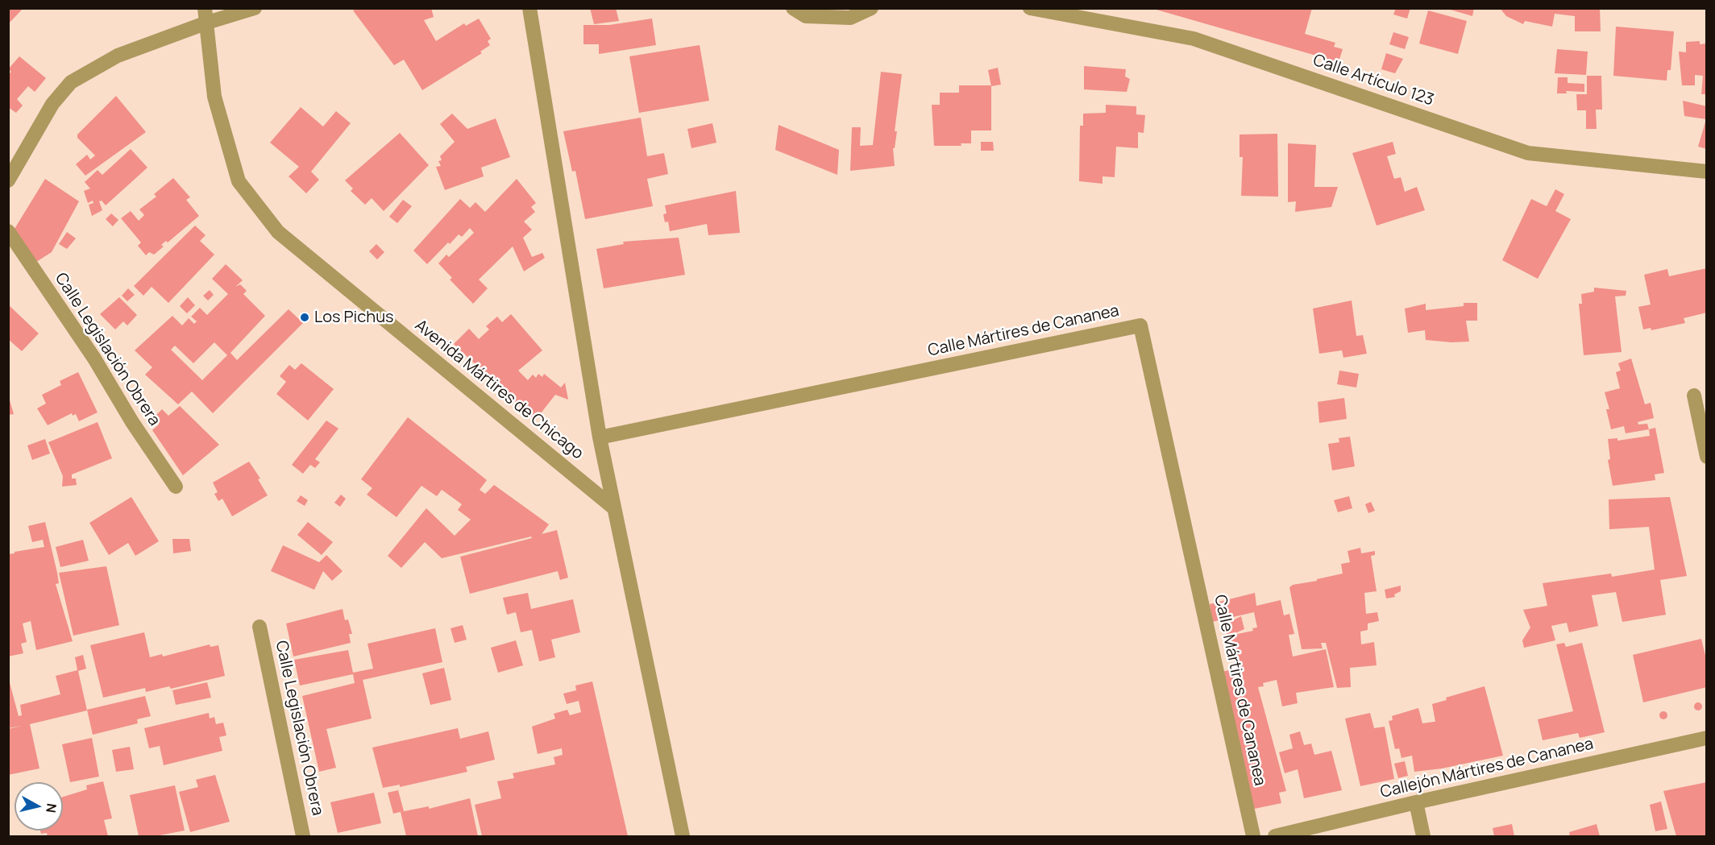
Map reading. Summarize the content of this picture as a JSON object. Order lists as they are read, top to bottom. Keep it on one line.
{"streets":{"street":["Calle Artículo 123","Calle Mártires de Cananea","Calle Legislación Obrera","Avenida Mártires de Chicago","Callejón Mártires de Cananea"]},"crossings":[["Calle Mártires de Cananea","Avenida Mártires de Chicago"]],"places":["Los Pichus"],"north":"right"}
